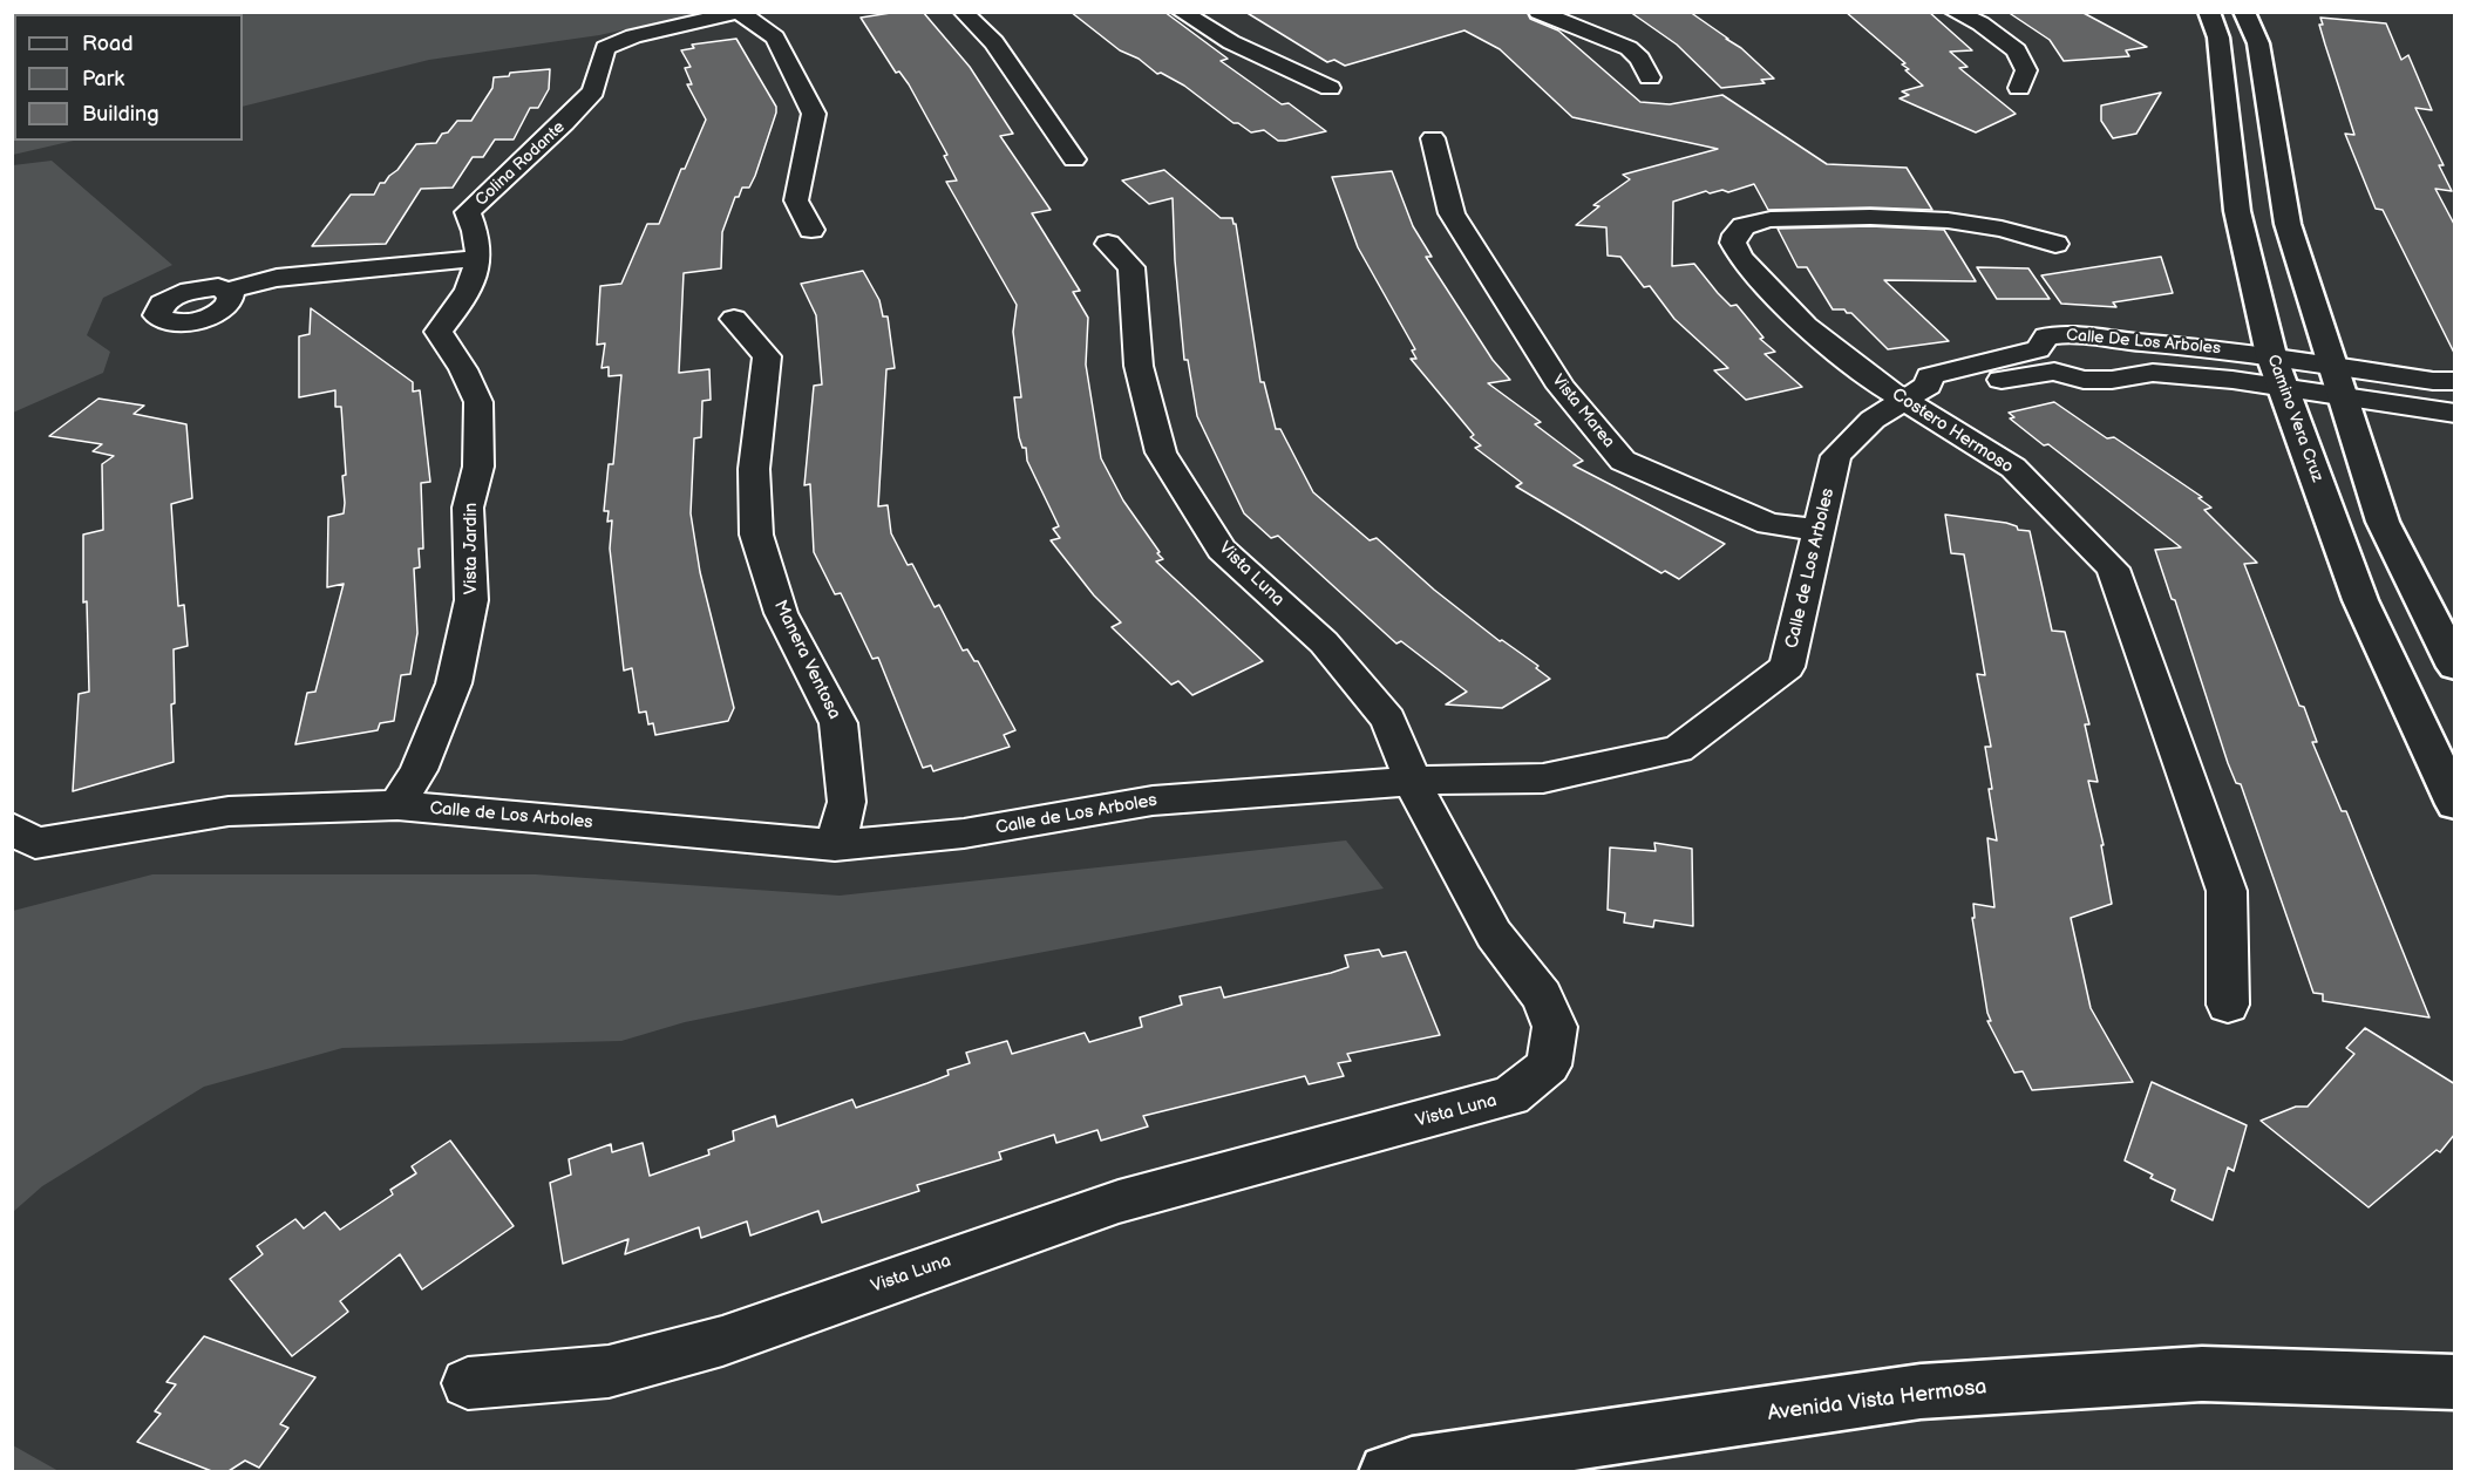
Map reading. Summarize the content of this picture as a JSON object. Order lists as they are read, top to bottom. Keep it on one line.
{"streets":{"main road":["Camino Vera Cruz","Avenida Vista Hermosa"],"street":["Colina Rodante","Calle De Los Arboles","Vista Marea","Costero Hermoso","Vista Jardin","Calle de Los Arboles","Vista Luna","Manera Ventosa"]},"crossings":[["Colina Rodante","Vista Jardin"],["Calle De Los Arboles","Camino Vera Cruz"],["Vista Marea","Calle de Los Arboles"],["Costero Hermoso","Calle de Los Arboles"],["Vista Jardin","Calle de Los Arboles"],["Calle de Los Arboles","Vista Luna"],["Calle de Los Arboles","Manera Ventosa"]],"legend":["Road","Park","Building"]}
